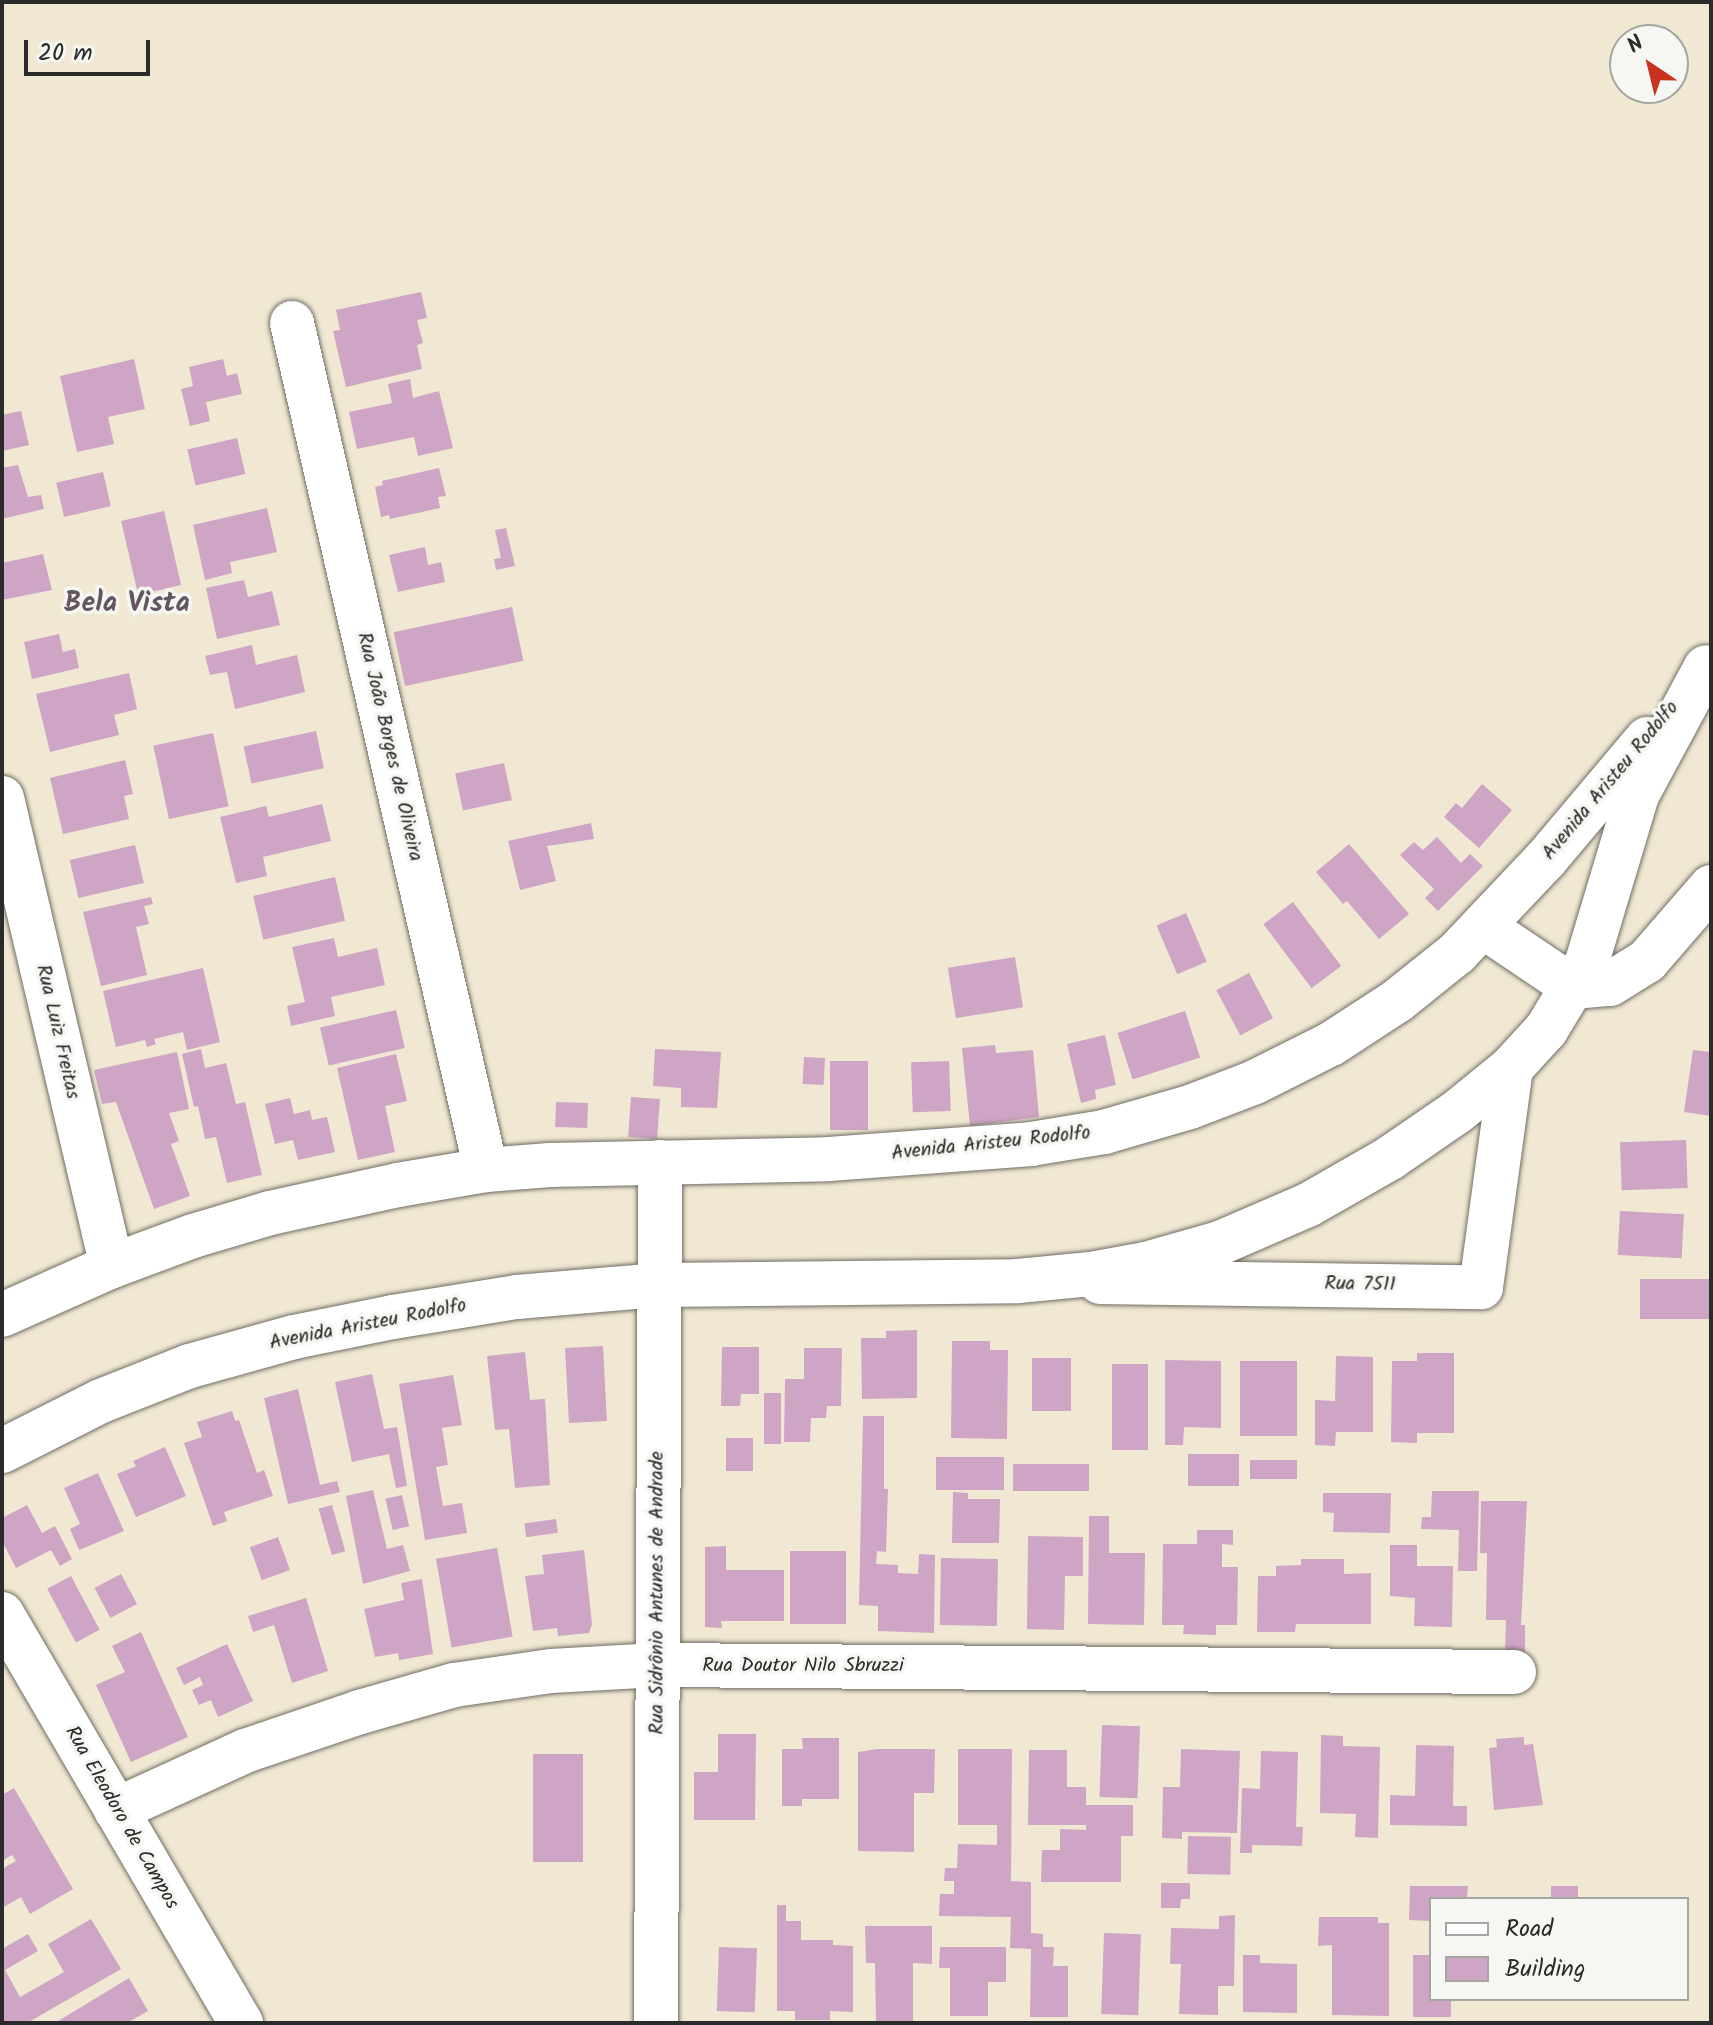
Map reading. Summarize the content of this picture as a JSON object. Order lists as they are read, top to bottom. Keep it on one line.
{"streets":{"street":["Rua João Borges de Oliveira","Avenida Aristeu Rodolfo","Rua Luiz Freitas","Rua 7511","Rua Sidrônio Antunes de Andrade","Rua Doutor Nilo Sbruzzi","Rua Eleodoro de Campos"]},"crossings":[["Rua João Borges de Oliveira","Avenida Aristeu Rodolfo"],["Avenida Aristeu Rodolfo","Rua Luiz Freitas"],["Avenida Aristeu Rodolfo","Rua 7511"],["Avenida Aristeu Rodolfo","Rua Sidrônio Antunes de Andrade"],["Rua Sidrônio Antunes de Andrade","Rua Doutor Nilo Sbruzzi"],["Rua Doutor Nilo Sbruzzi","Rua Eleodoro de Campos"]],"districts":["Bela Vista"],"legend":["Road","Building"],"scale_bar":"20 m","north":"top left"}
